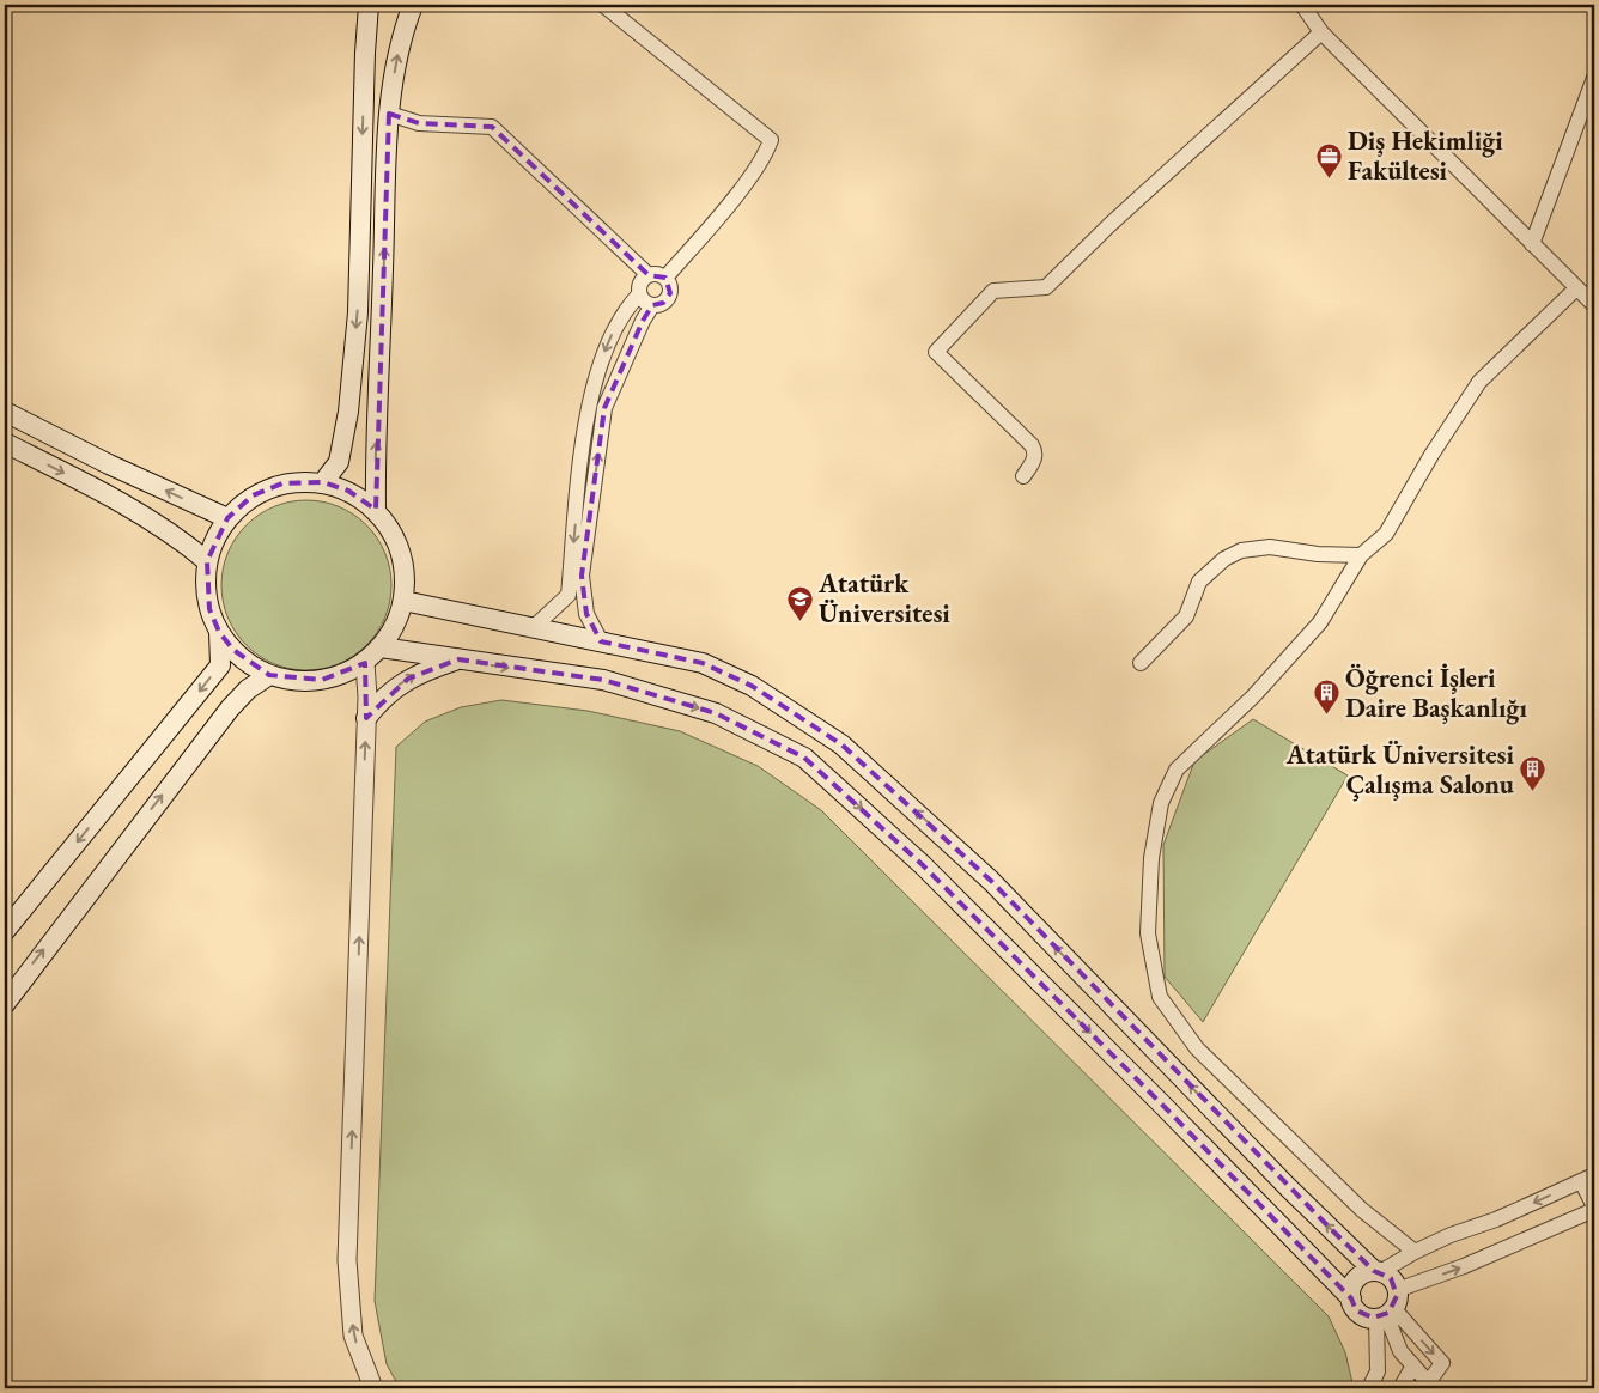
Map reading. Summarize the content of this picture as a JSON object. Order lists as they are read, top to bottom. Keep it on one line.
{"places":{"office":["Diş Hekimliği Fakültesi"],"school or university":["Atatürk Üniversitesi"],"building":["Öğrenci İşleri Daire Başkanlığı","Atatürk Üniversitesi Çalışma Salonu"]}}
